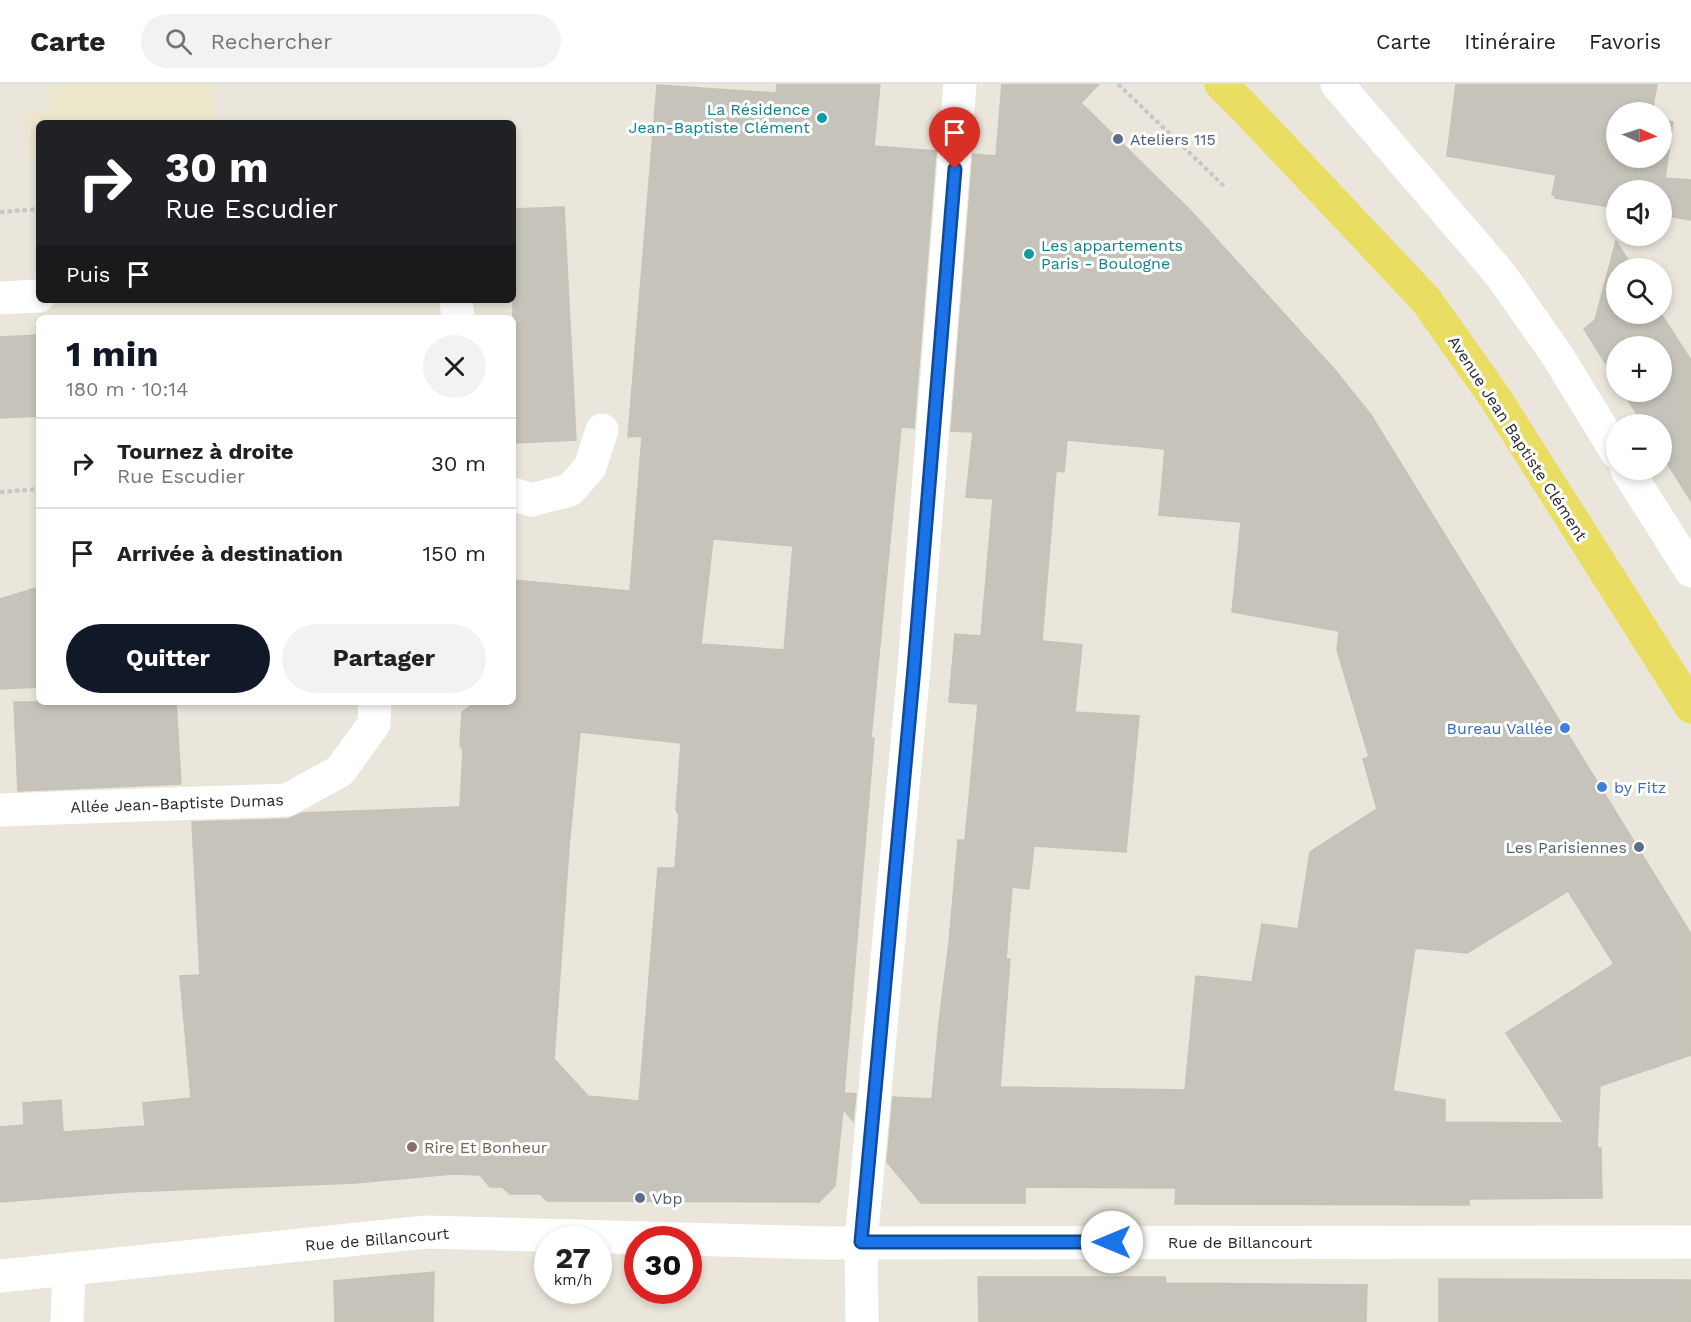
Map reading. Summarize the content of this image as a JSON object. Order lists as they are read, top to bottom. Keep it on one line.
{"streets":{"main road":["Avenue Jean Baptiste Clément"],"street":["Allée Jean-Baptiste Dumas","Rue de Billancourt"]},"places":["La Résidence Jean-Baptiste Clément","Ateliers 115","Les appartements Paris - Boulogne","Bureau Vallée","by Fitz","Les Parisiennes","Rire Et Bonheur","Vbp"],"north":"right","page":{"header":"Carte","search":"Rechercher","nav":["Carte","Itinéraire","Favoris"],"map_buttons":["+","−"],"turn":["30 m","Rue Escudier"],"then":"Puis","heading":["1 min","180 m · 10:14"],"list":[{"name":"Tournez à droite","note":"Rue Escudier","value":"30 m"},{"name":"Arrivée à destination","value":"150 m"}],"buttons":["Quitter","Partager"],"speed":"27 km/h","limit":"30"}}
